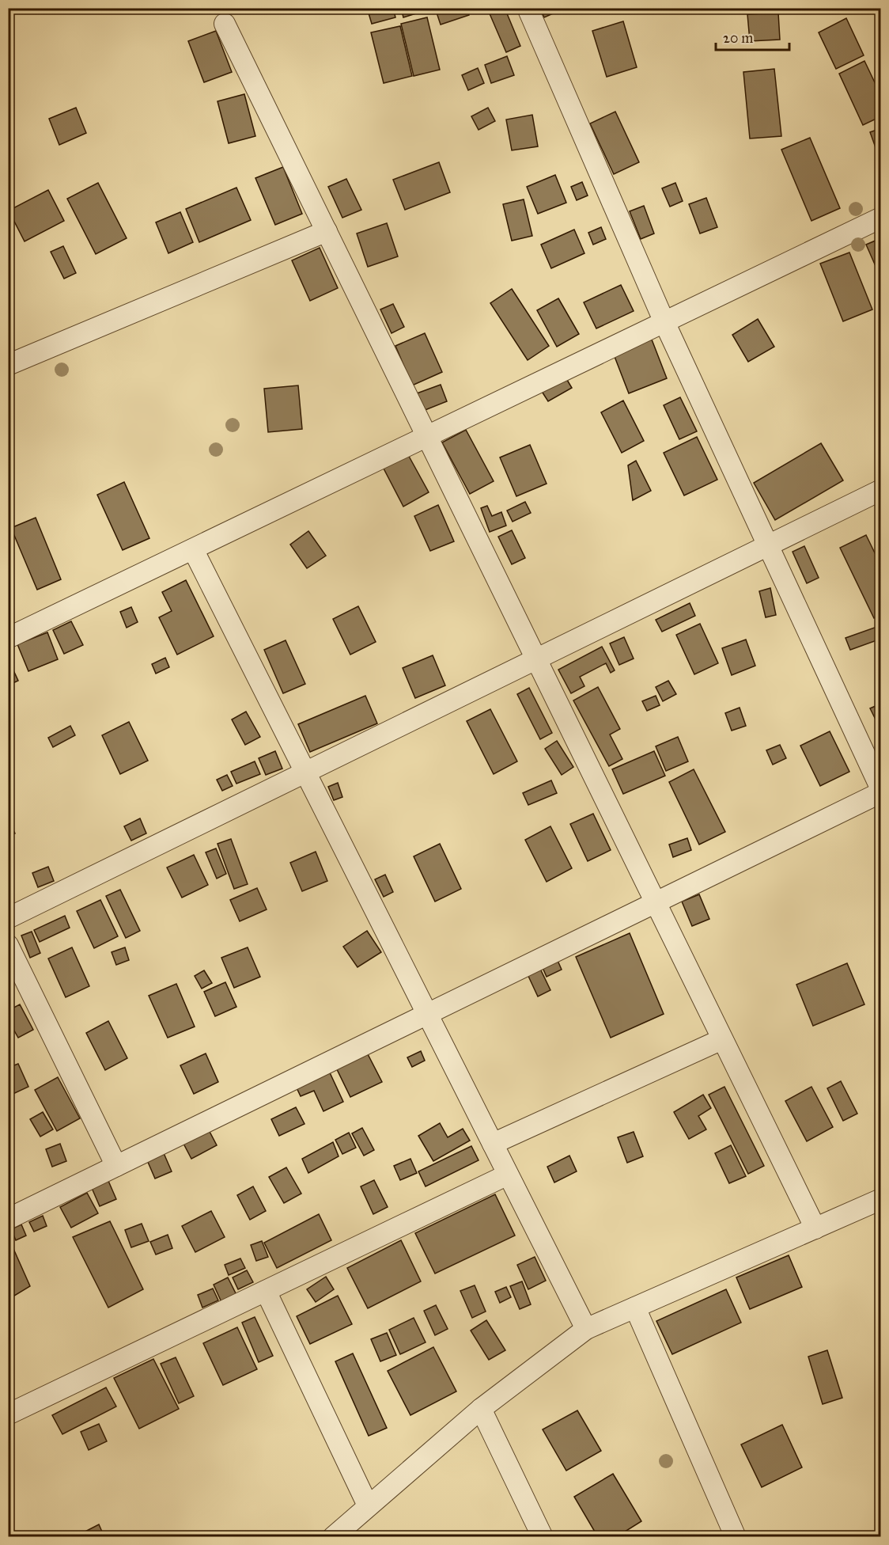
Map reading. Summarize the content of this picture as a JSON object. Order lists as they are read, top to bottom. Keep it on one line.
{"scale_bar":"20 m"}
